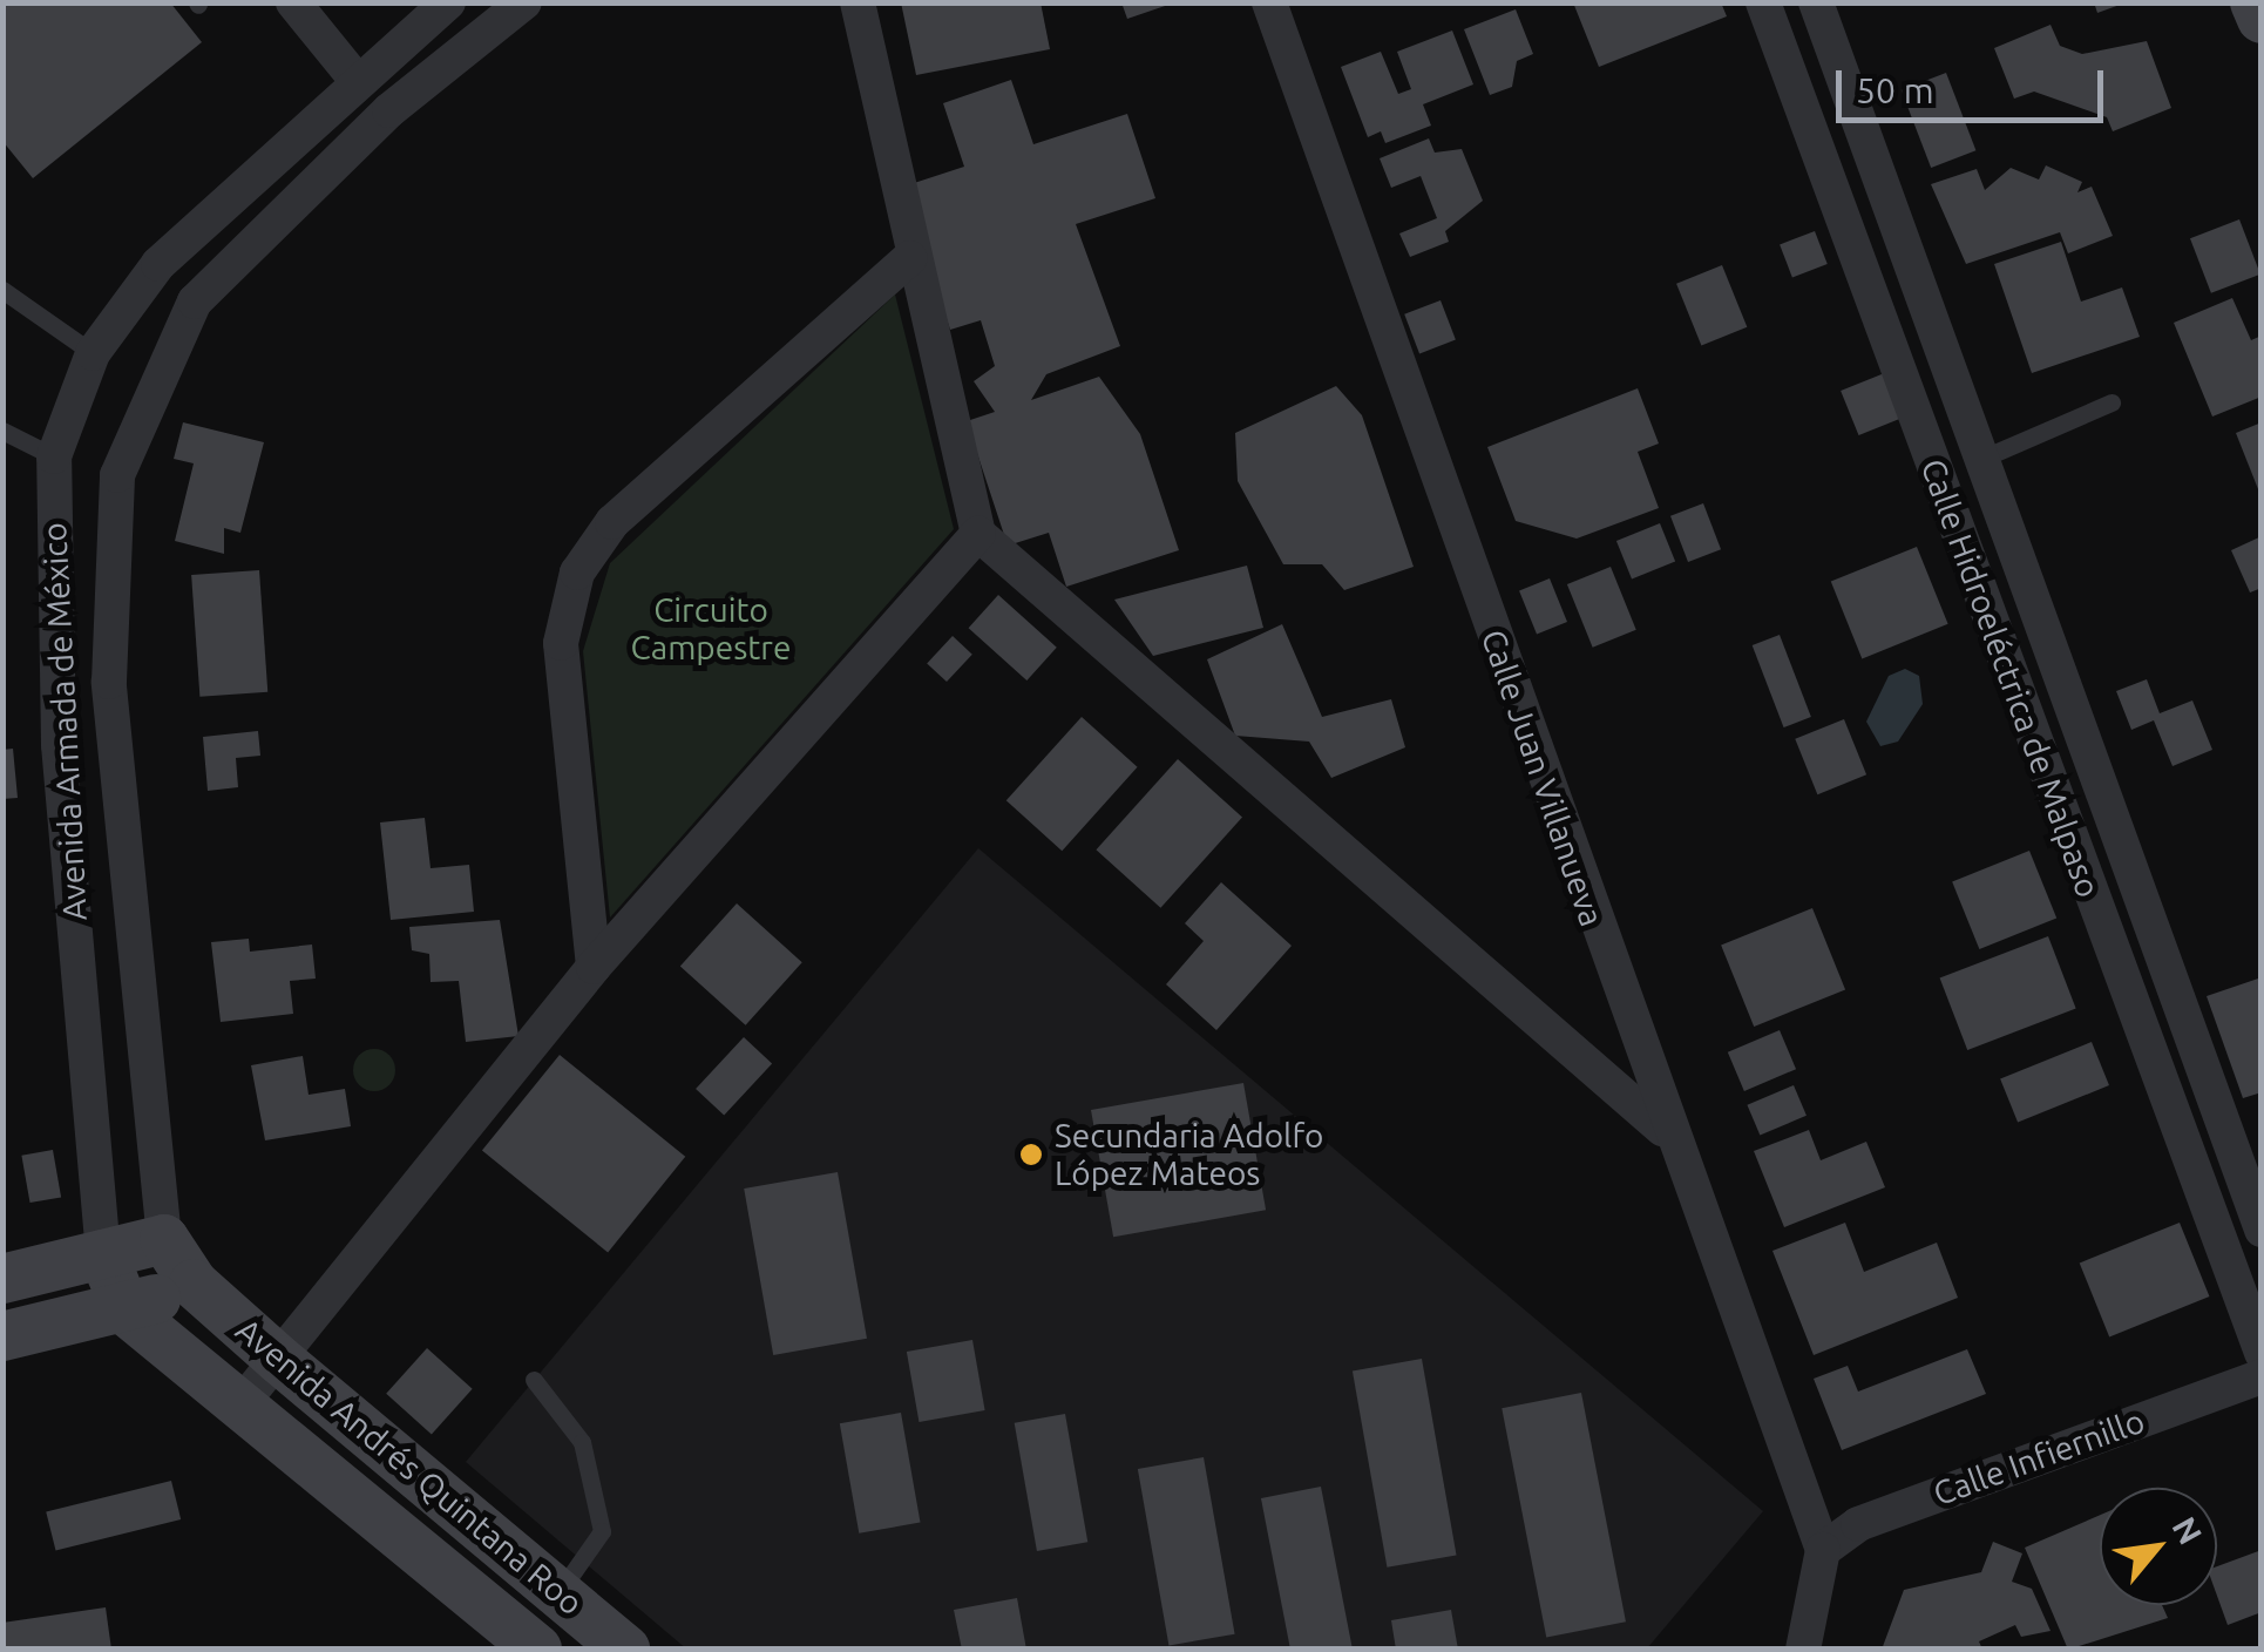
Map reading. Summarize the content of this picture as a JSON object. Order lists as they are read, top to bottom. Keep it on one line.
{"streets":{"main road":["Avenida Armada de México","Avenida Andrés Quintana Roo"],"street":["Calle Hidroeléctrica de Malpaso","Calle Juan Villanueva","Calle Infiernillo"]},"crossings":[["Avenida Armada de México","Avenida Andrés Quintana Roo"],["Calle Juan Villanueva","Calle Infiernillo"]],"parks":["Circuito Campestre"],"places":["Secundaria Adolfo López Mateos"],"scale_bar":"50 m","north":"top right"}
